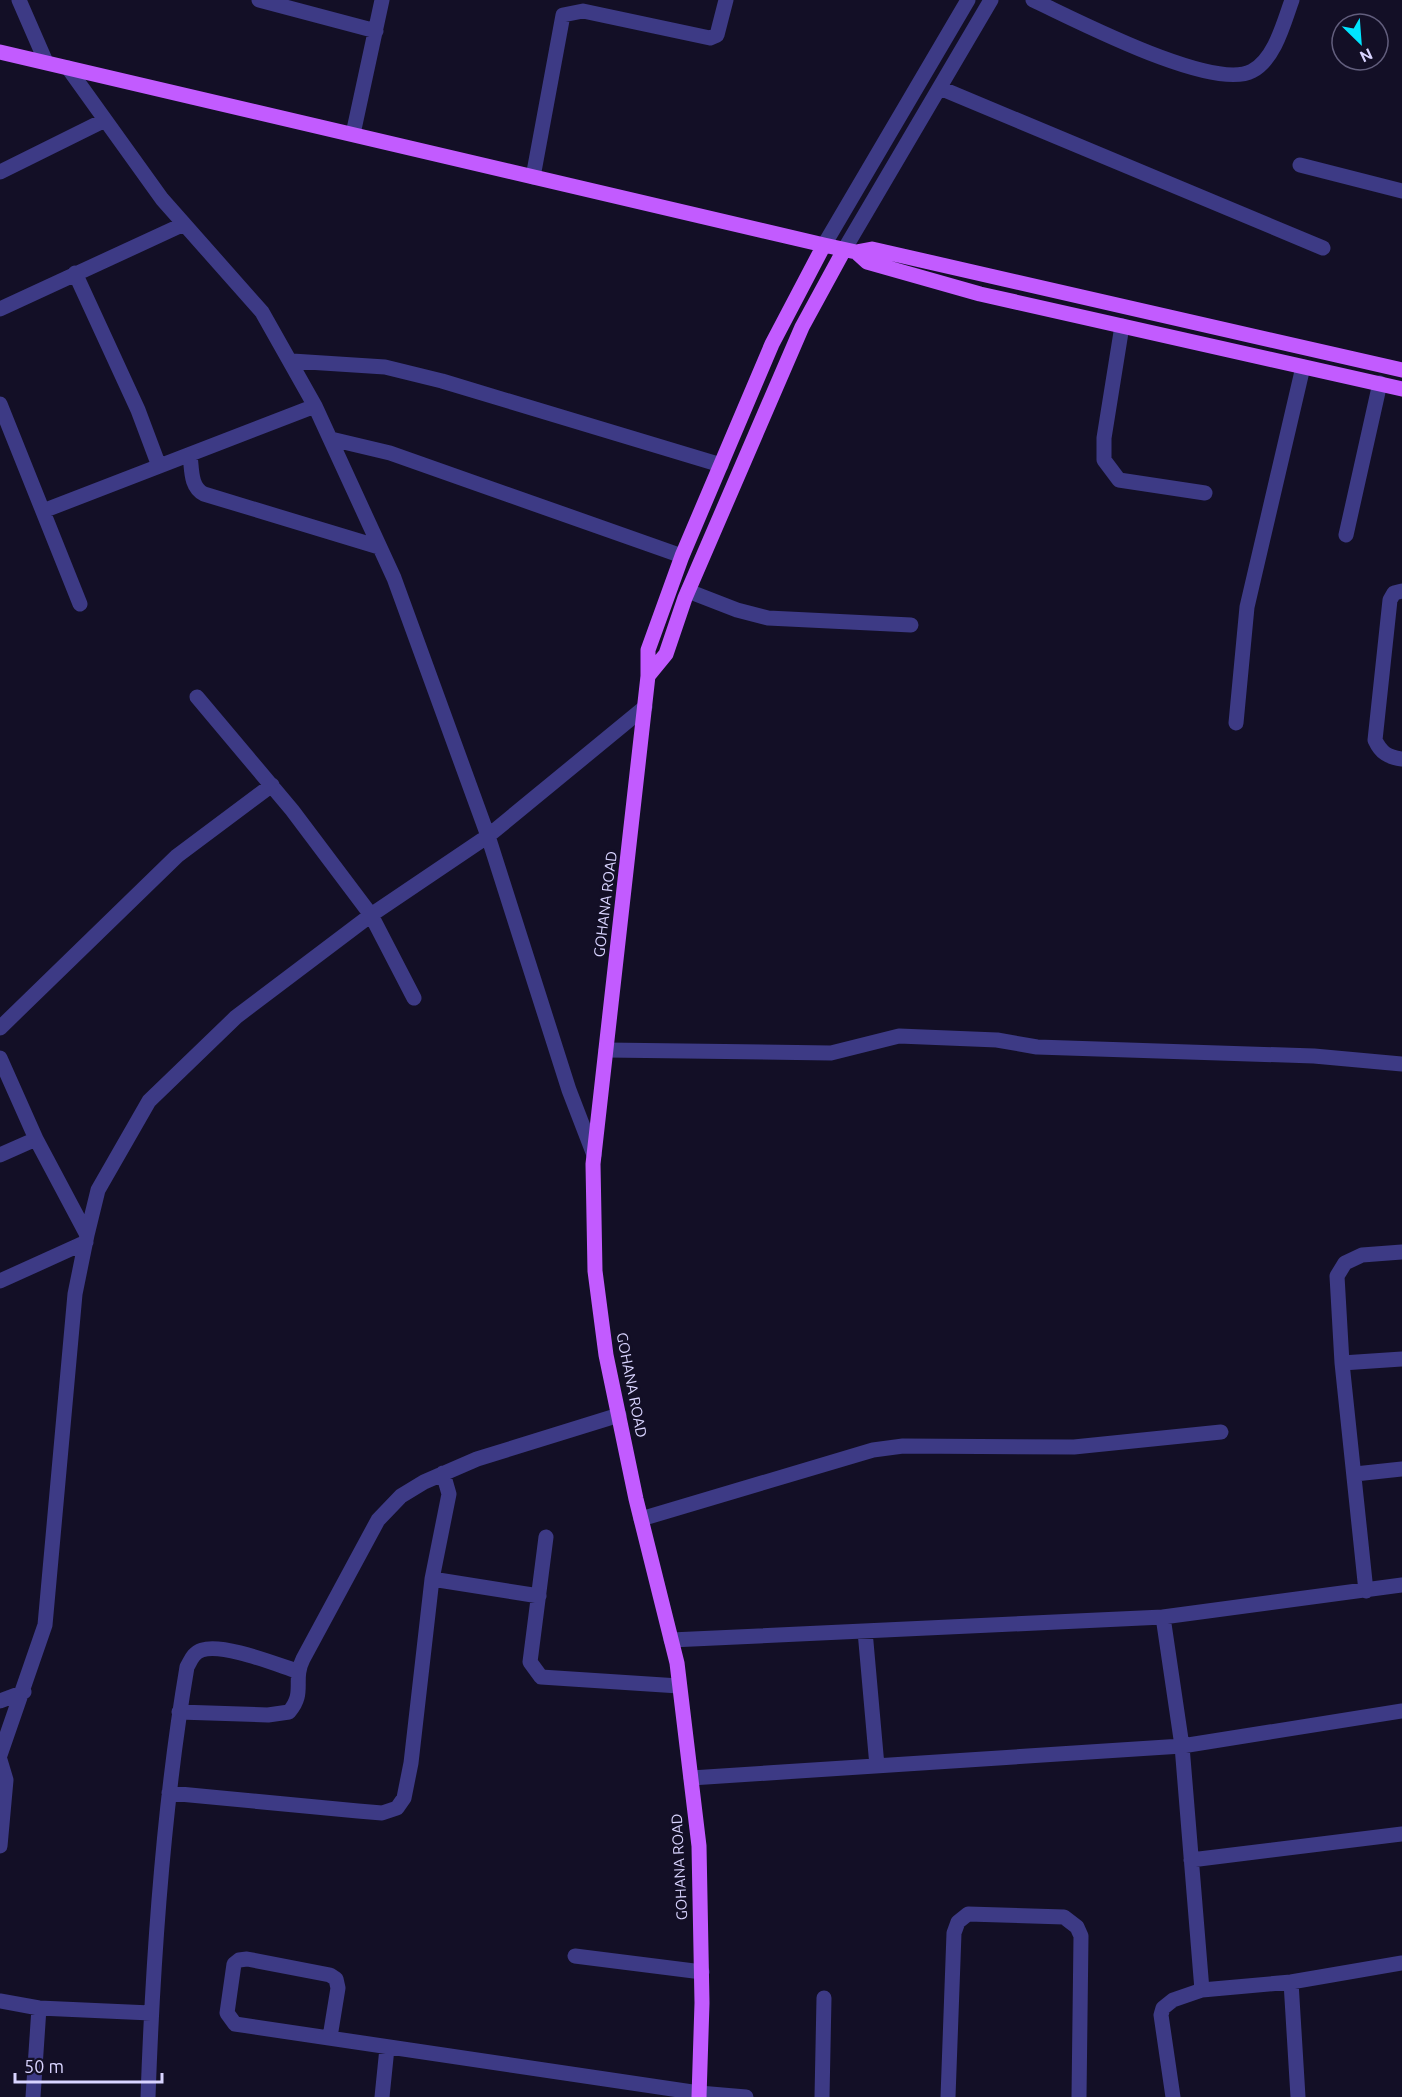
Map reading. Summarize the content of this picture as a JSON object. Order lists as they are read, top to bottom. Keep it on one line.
{"streets":{"main road":["GOHANA ROAD"]},"scale_bar":"50 m","north":"bottom right"}
